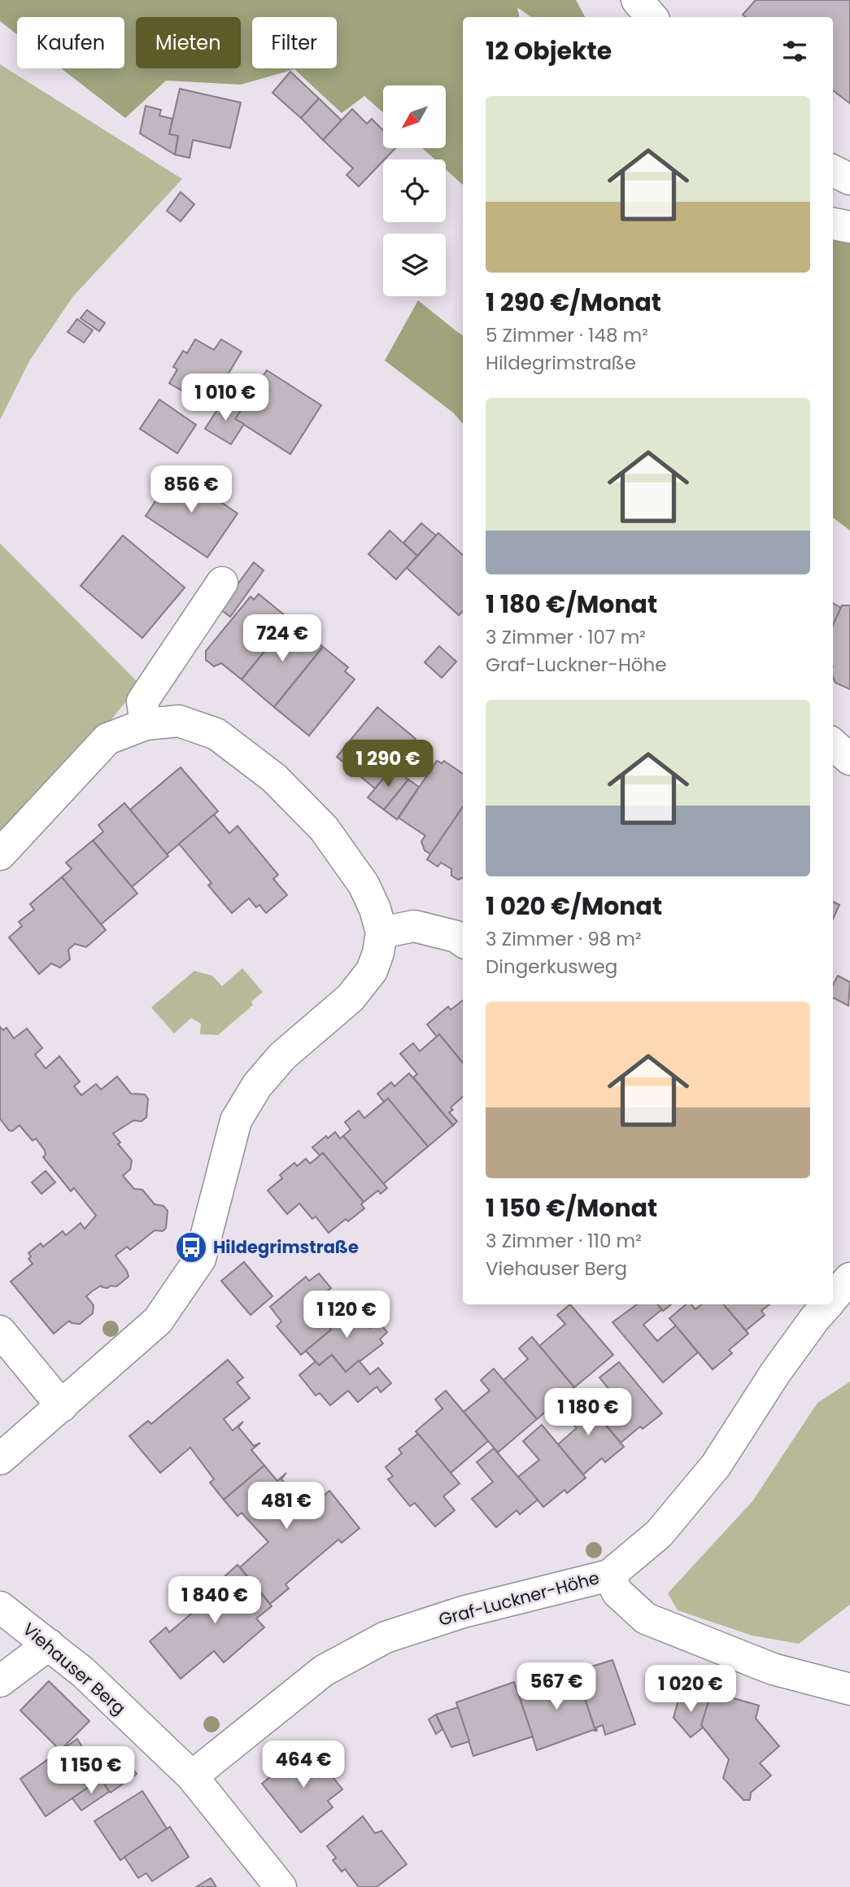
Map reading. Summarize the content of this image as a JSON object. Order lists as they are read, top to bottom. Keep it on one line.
{"streets":{"street":["Graf-Luckner-Höhe","Viehauser Berg"]},"crossings":[["Graf-Luckner-Höhe","Viehauser Berg"]],"places":{"bus stop":["Hildegrimstraße"]},"north":"bottom left","page":{"chip":["Kaufen","Mieten","Filter"],"heading":"12 Objekte","list":[{"name":"1 290 €/Monat","note":"5 Zimmer · 148 m² · Hildegrimstraße"},{"name":"1 180 €/Monat","note":"3 Zimmer · 107 m² · Graf-Luckner-Höhe"},{"name":"1 020 €/Monat","note":"3 Zimmer · 98 m² · Dingerkusweg"},{"name":"1 150 €/Monat","note":"3 Zimmer · 110 m² · Viehauser Berg"}],"price":["1 010 €","856 €","724 €","1 290 €","1 120 €","1 180 €","481 €","1 840 €","567 €","1 020 €","464 €","1 150 €"]}}
